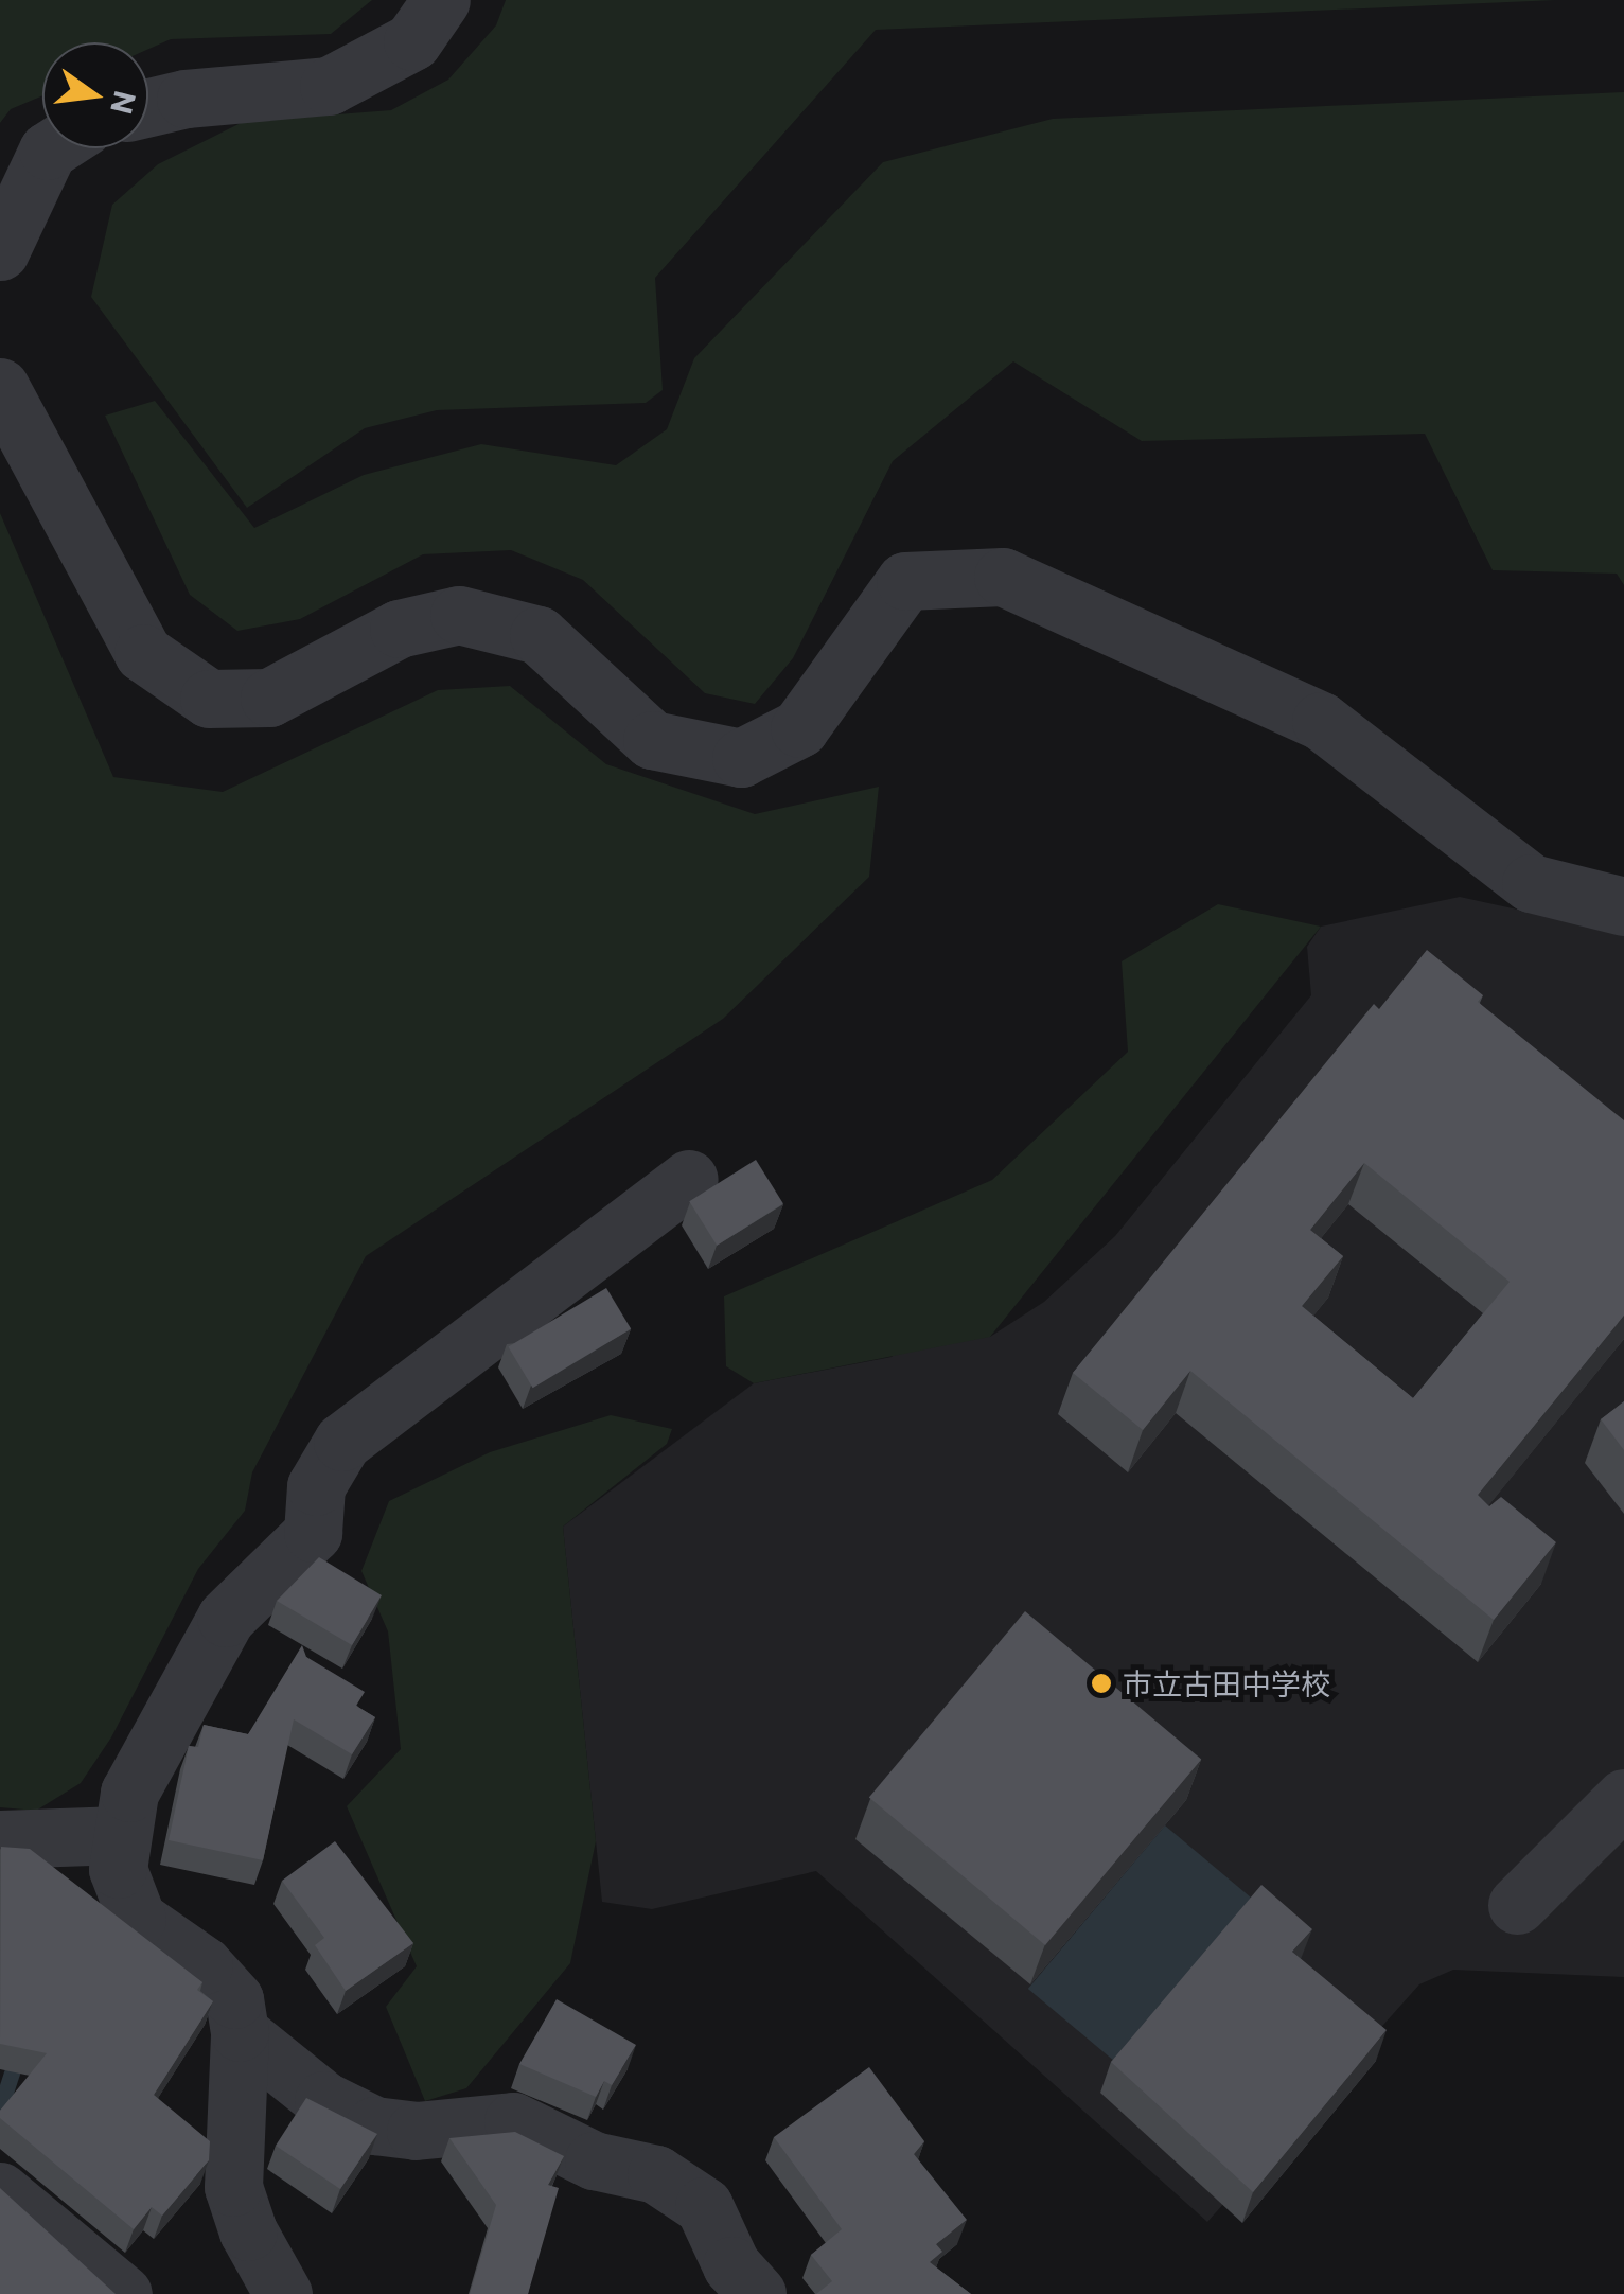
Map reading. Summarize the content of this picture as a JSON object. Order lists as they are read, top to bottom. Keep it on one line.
{"places":["市立古田中学校"],"north":"right"}
